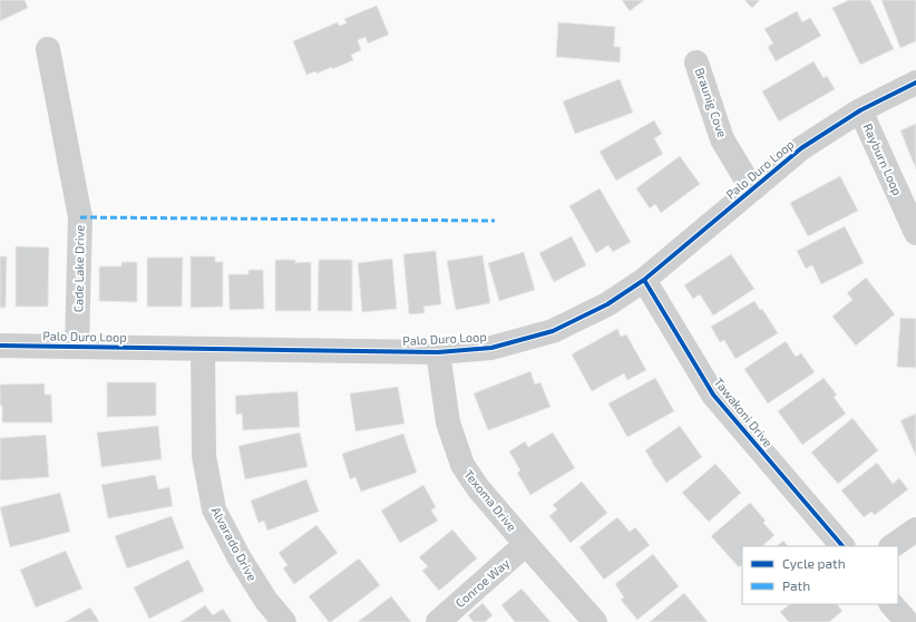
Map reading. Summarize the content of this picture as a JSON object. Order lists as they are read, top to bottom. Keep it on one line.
{"streets":{"street":["Braunig Cove","Rayburn Loop","Palo Duro Loop","Cade Lake Drive","Tawakoni Drive","Texoma Drive","Alvarado Drive","Conroe Way"]},"crossings":[["Braunig Cove","Palo Duro Loop"],["Rayburn Loop","Palo Duro Loop"],["Palo Duro Loop","Cade Lake Drive"],["Palo Duro Loop","Tawakoni Drive"],["Palo Duro Loop","Texoma Drive"],["Palo Duro Loop","Alvarado Drive"],["Texoma Drive","Conroe Way"]],"legend":["Cycle path","Path"]}
